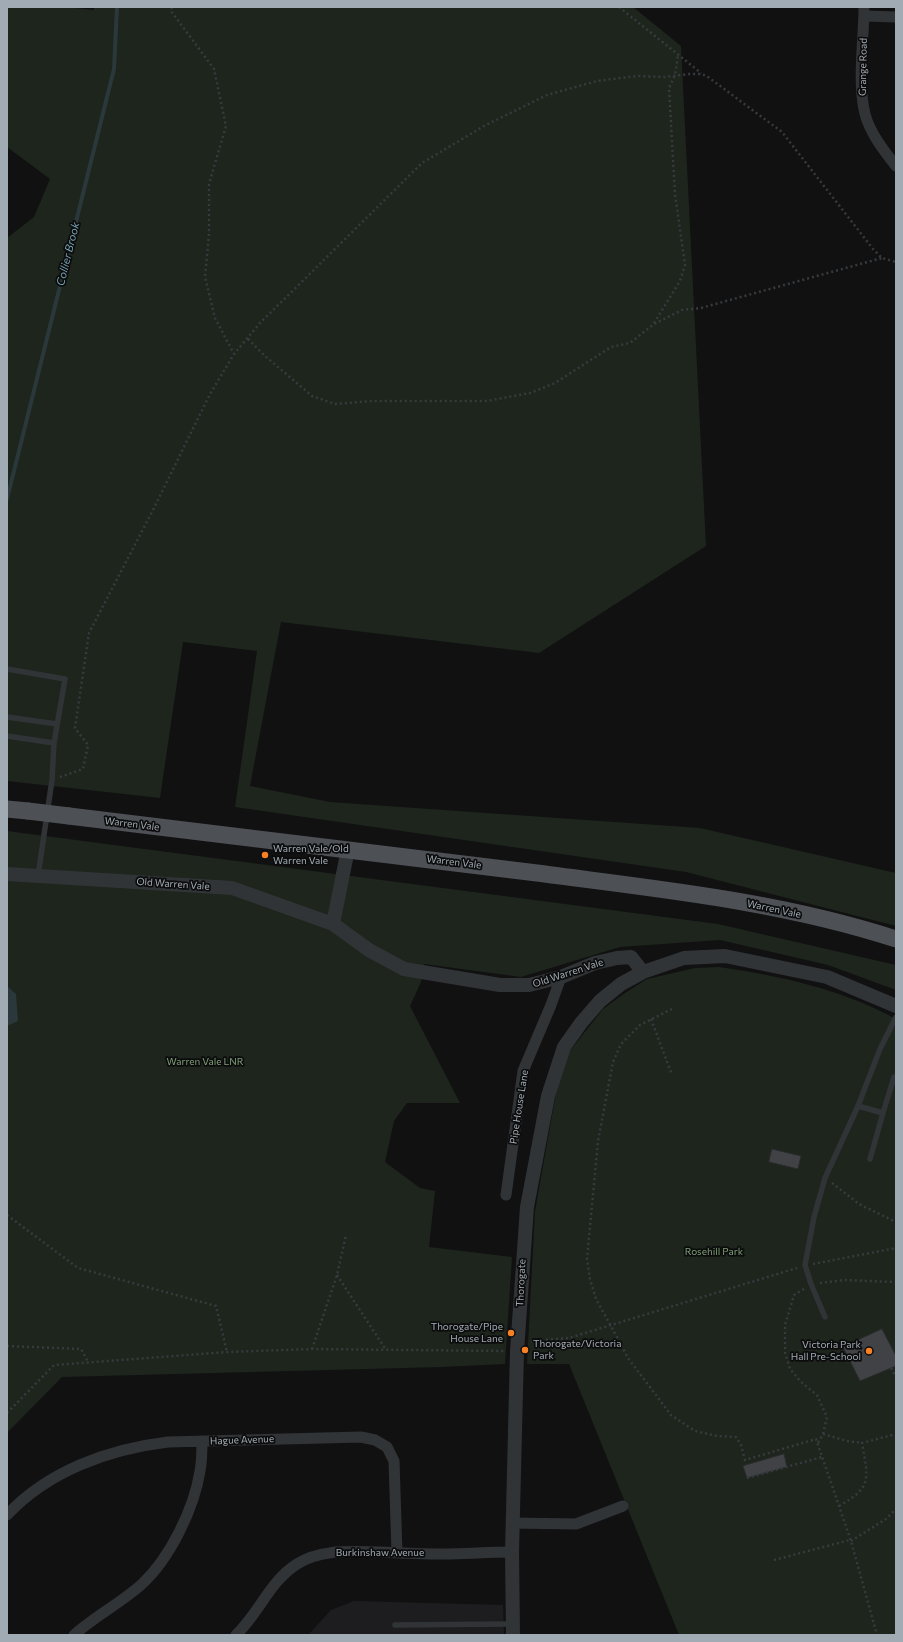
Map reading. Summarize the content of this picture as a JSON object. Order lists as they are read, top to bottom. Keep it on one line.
{"streets":{"main road":["Warren Vale"],"street":["Grange Road","Old Warren Vale","Pipe House Lane","Thorogate","Hague Avenue","Burkinshaw Avenue"]},"crossings":[["Old Warren Vale","Pipe House Lane"],["Old Warren Vale","Thorogate"],["Thorogate","Burkinshaw Avenue"],["Hague Avenue","Burkinshaw Avenue"]],"water":["Collier Brook"],"parks":["Warren Vale LNR","Rosehill Park"],"places":["Warren Vale/Old Warren Vale","Thorogate/Pipe House Lane","Thorogate/Victoria Park","Victoria Park Hall Pre-School"]}
